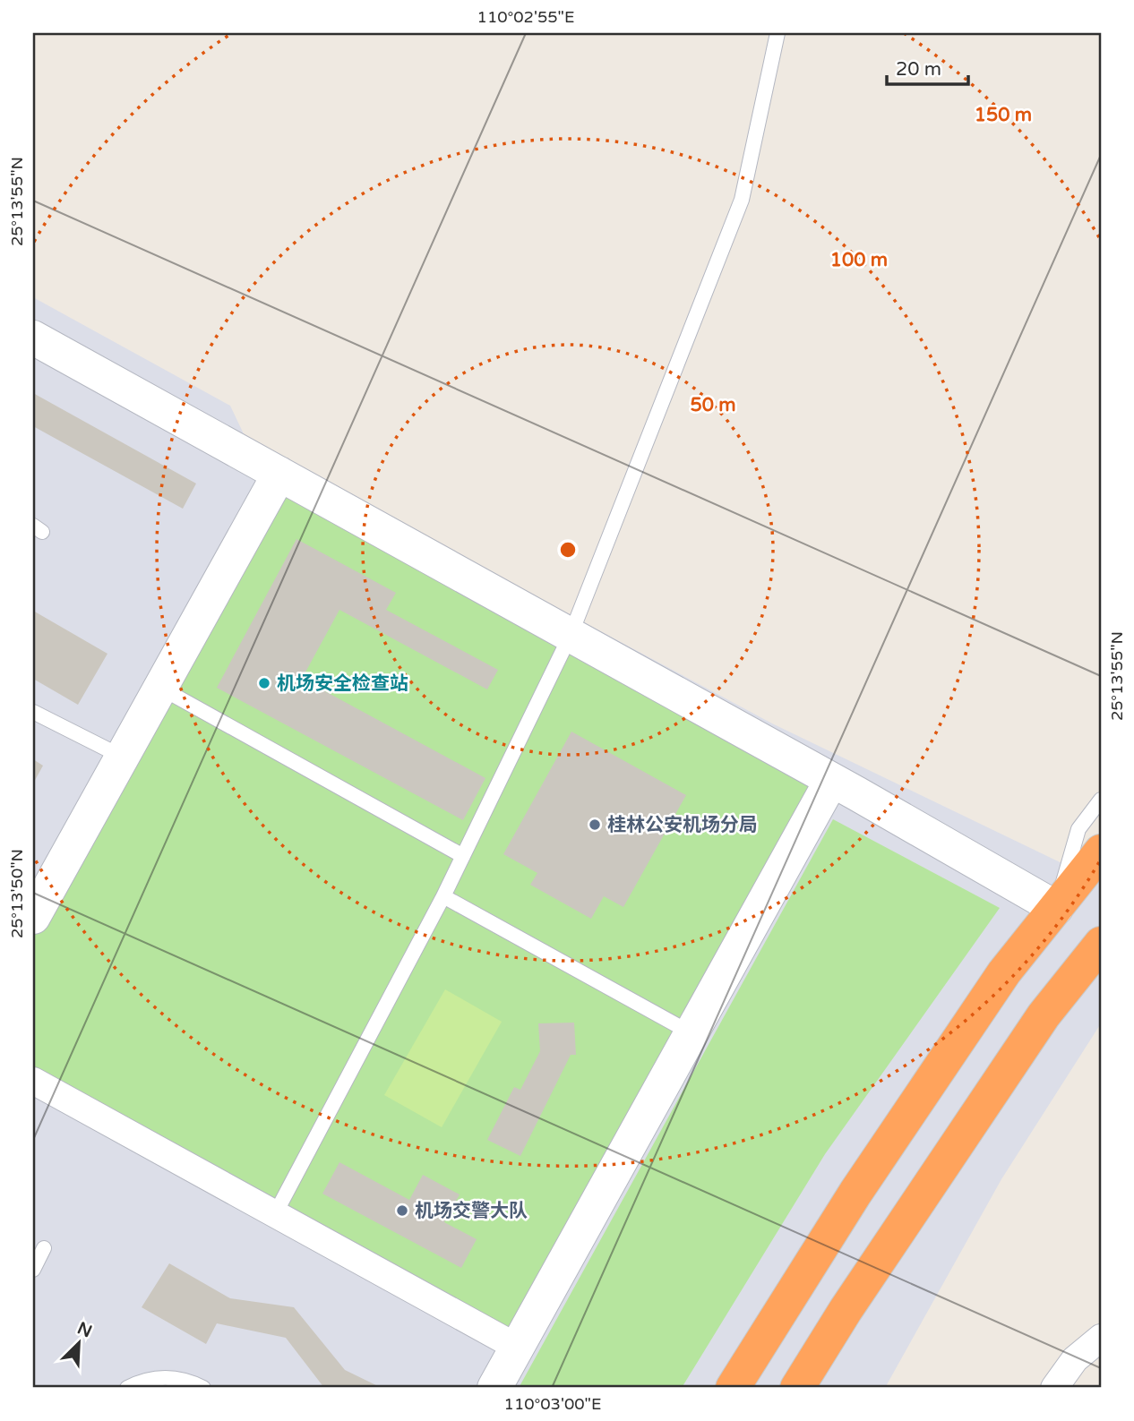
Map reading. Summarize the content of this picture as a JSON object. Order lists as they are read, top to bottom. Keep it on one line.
{"places":["机场安全检查站","桂林公安机场分局","机场交警大队"],"scale_bar":"20 m","north":"top right","coordinates":["110°02'55\"E","25°13'55\"N","25°13'50\"N","110°03'00\"E"],"rings":["150 m","100 m","50 m"]}
